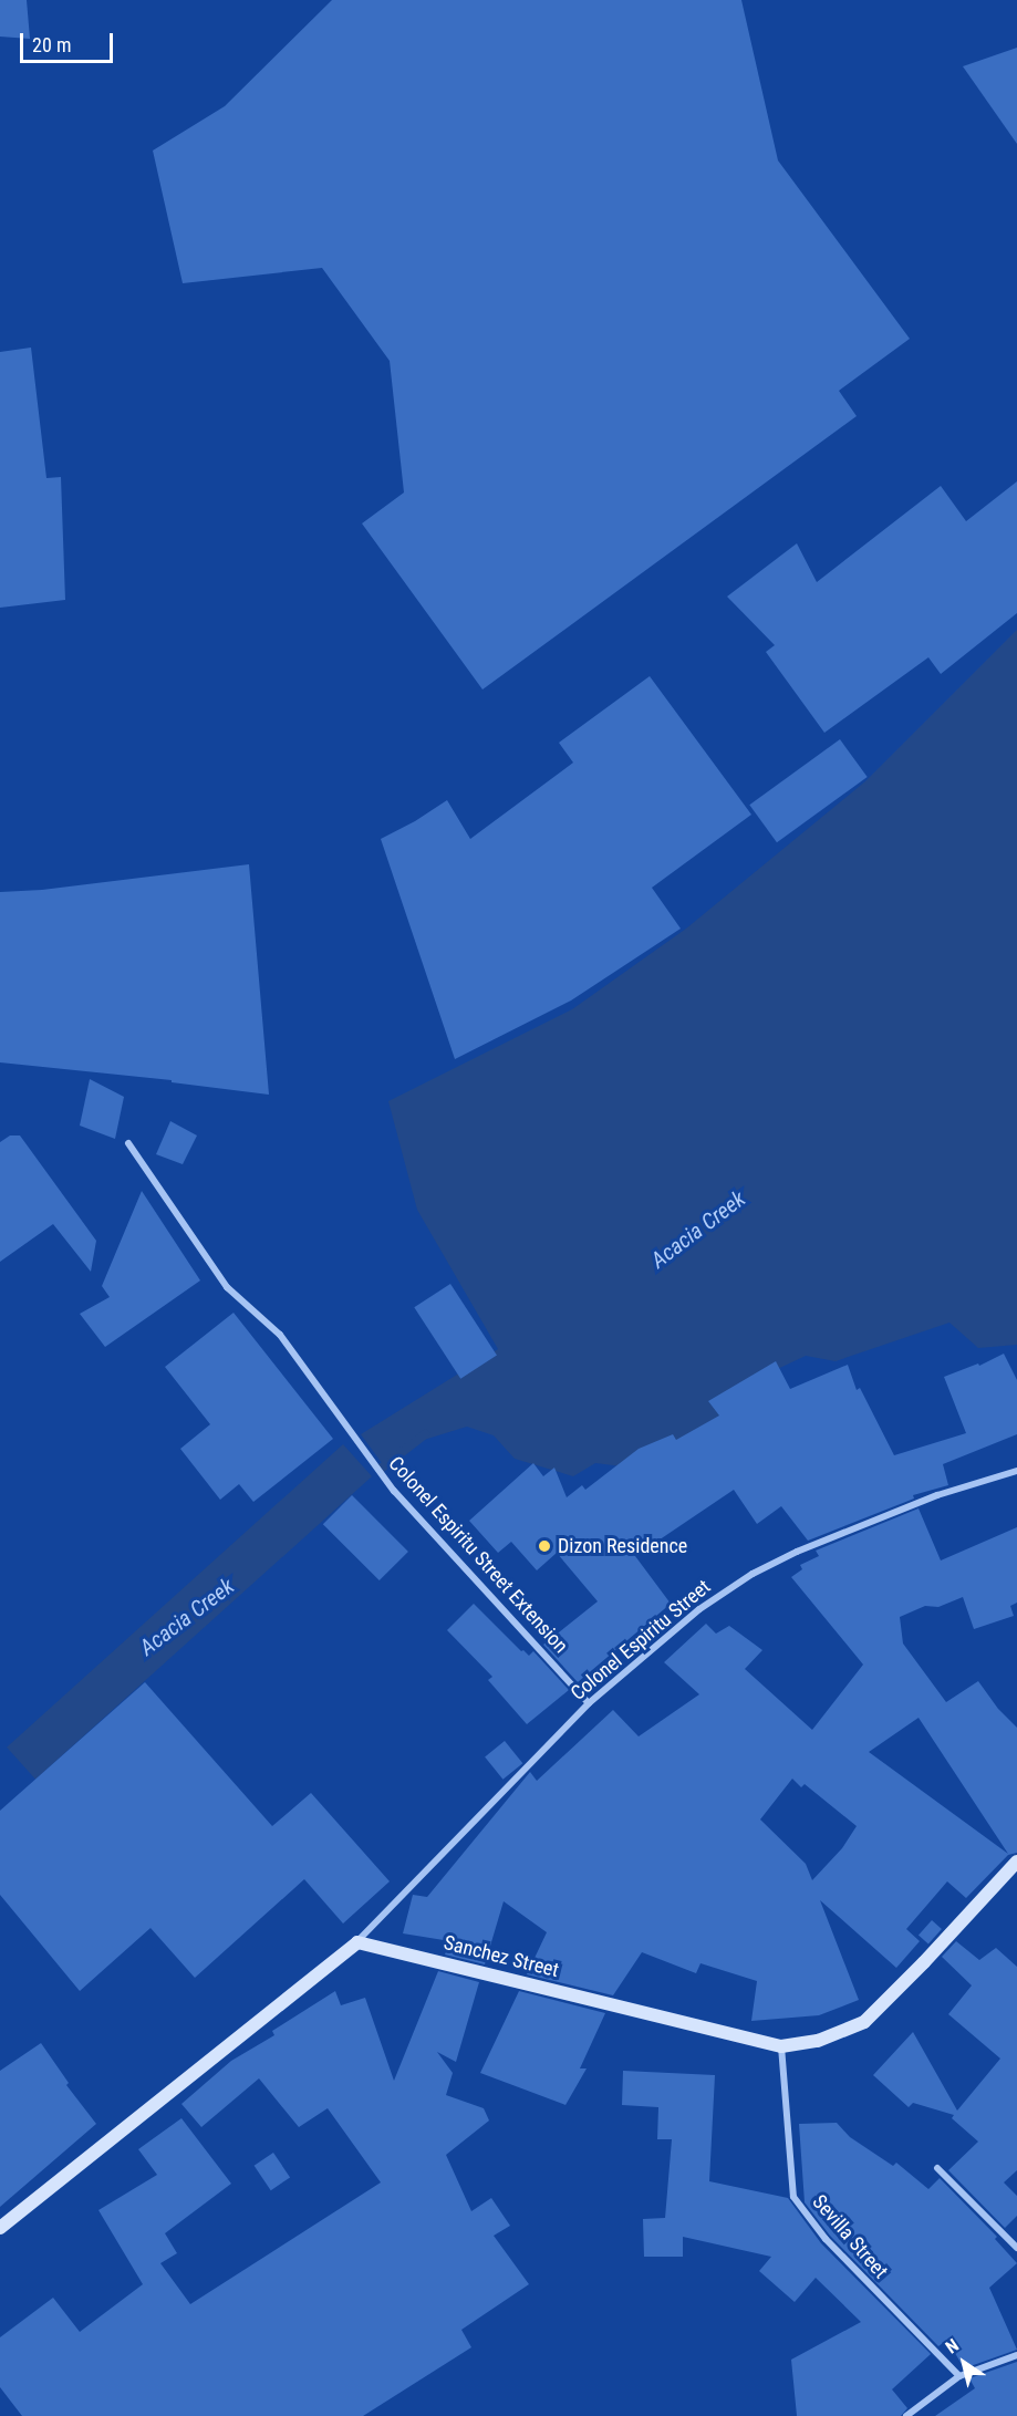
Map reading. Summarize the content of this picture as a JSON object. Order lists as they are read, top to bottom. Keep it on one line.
{"streets":{"street":["Colonel Espiritu Street Extension","Colonel Espiritu Street","Sanchez Street","Sevilla Street"]},"crossings":[["Colonel Espiritu Street Extension","Colonel Espiritu Street"],["Colonel Espiritu Street","Sanchez Street"],["Sanchez Street","Sevilla Street"]],"water":["Acacia Creek"],"places":["Dizon Residence"],"scale_bar":"20 m","north":"top left"}
